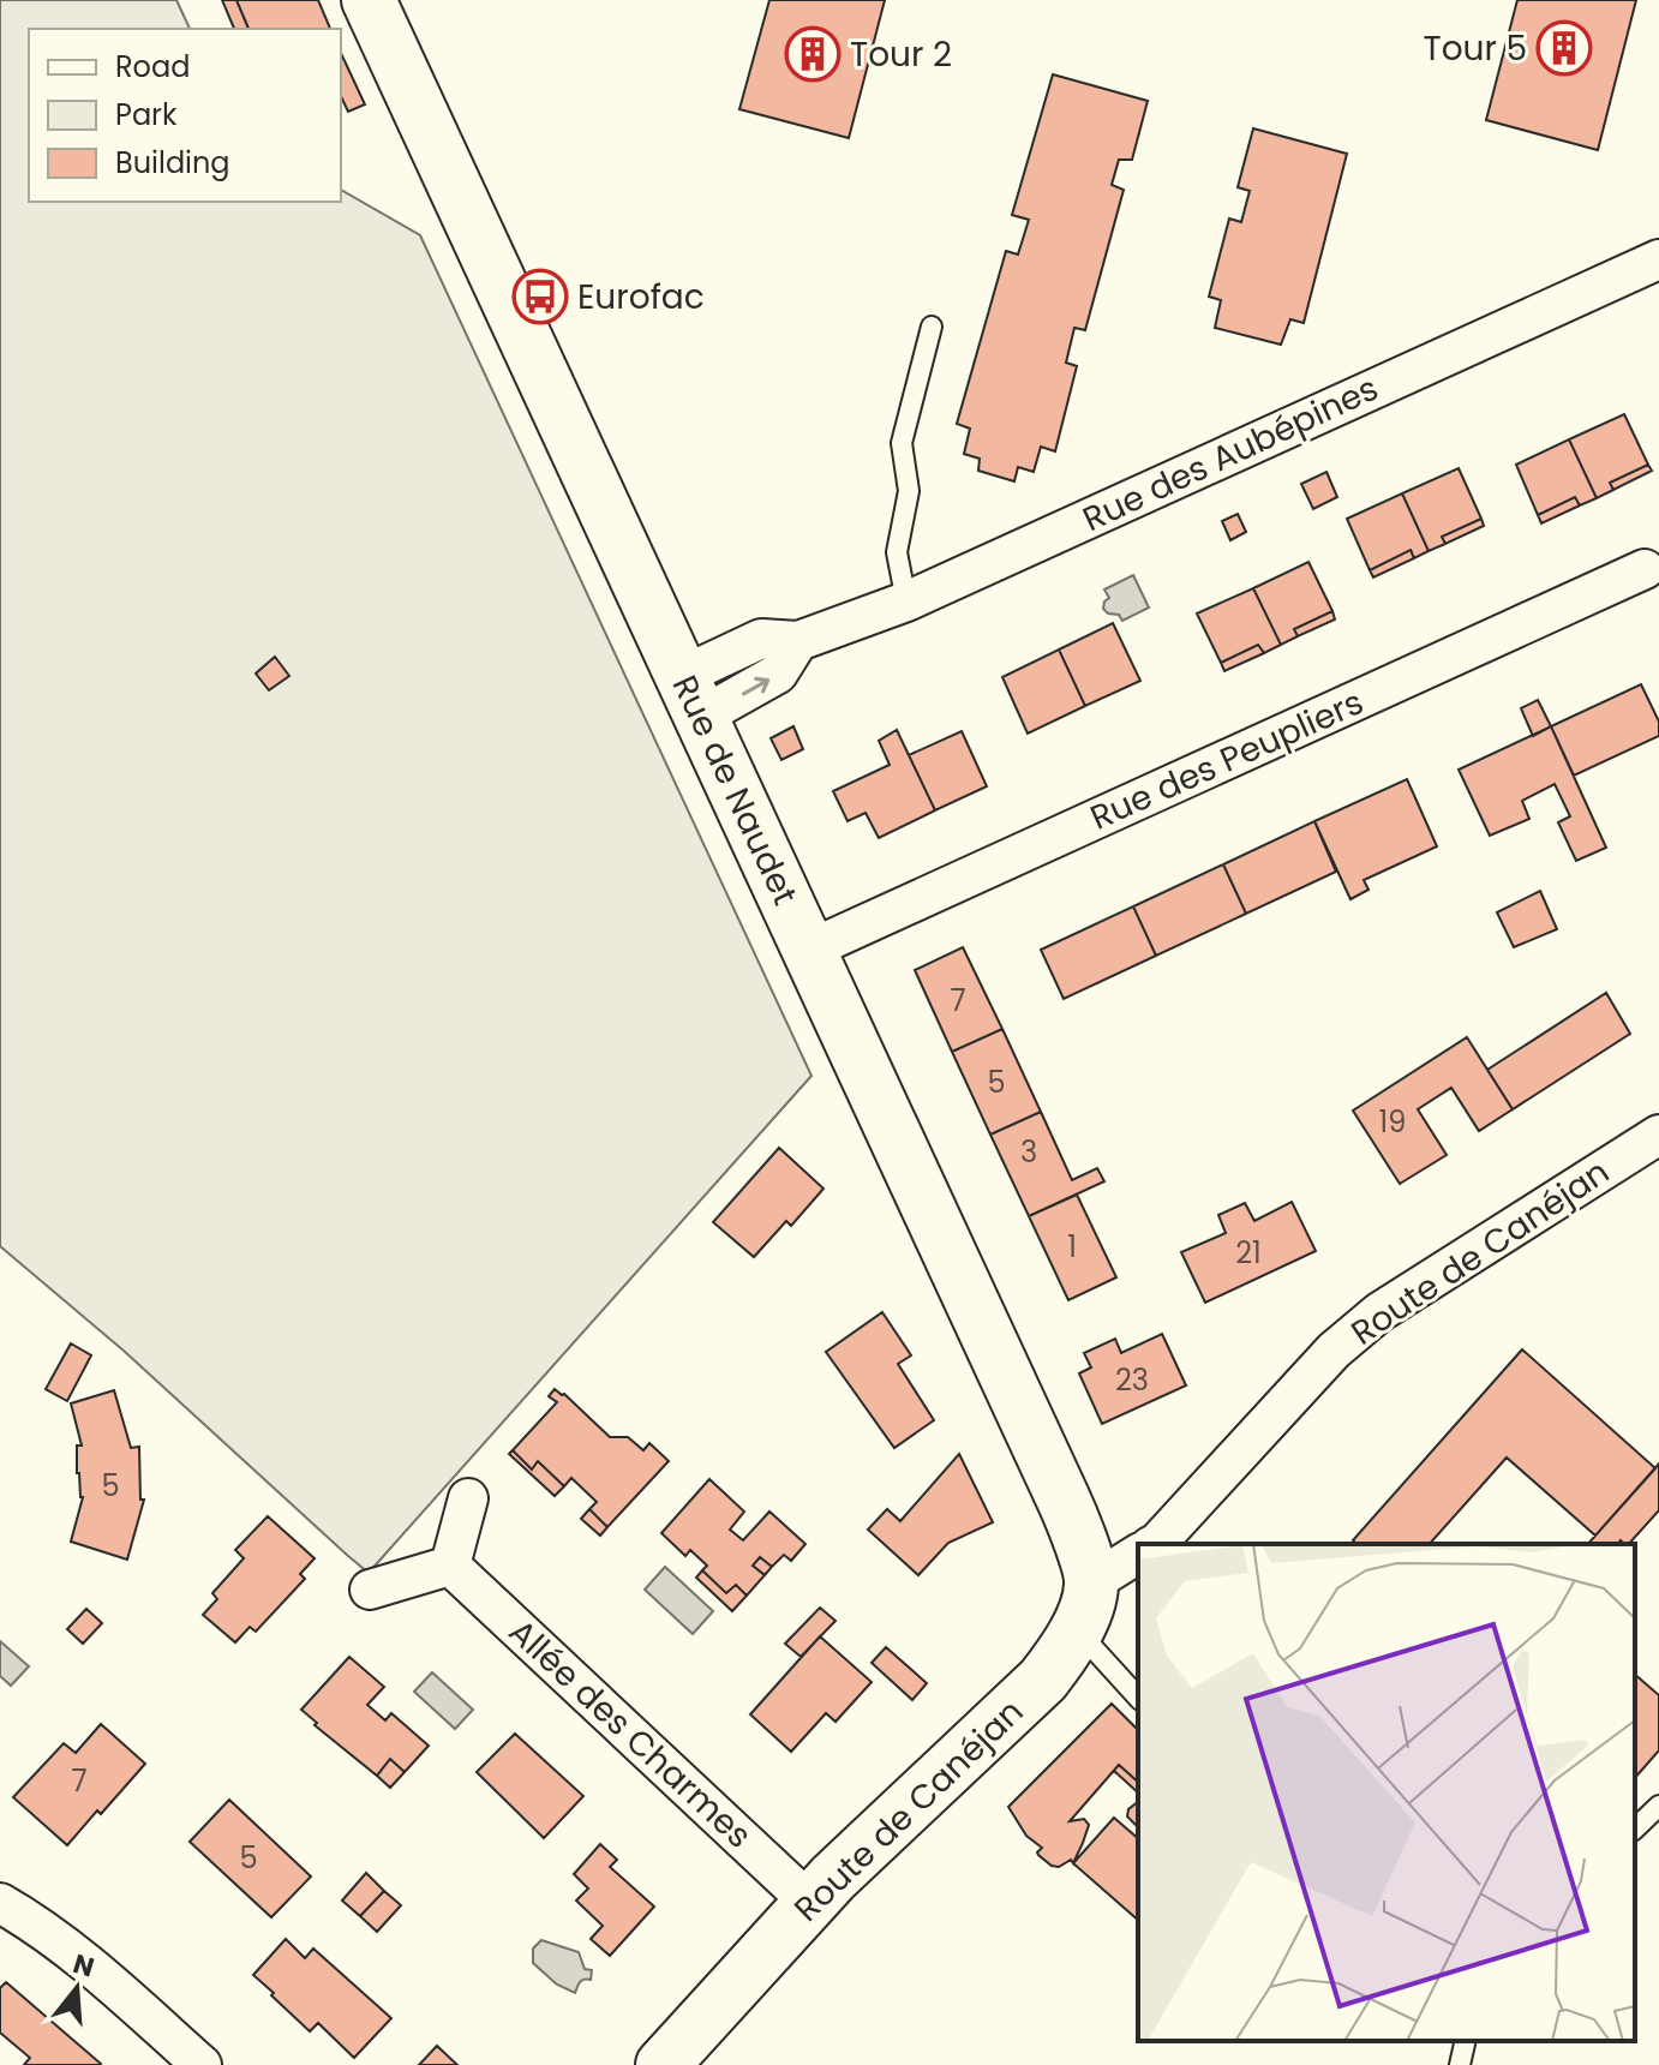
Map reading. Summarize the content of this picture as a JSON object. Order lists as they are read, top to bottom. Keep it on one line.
{"streets":{"street":["Rue des Aubépines","Rue des Peupliers","Rue de Naudet","Route de Canéjan","Allée des Charmes"]},"crossings":[["Rue des Aubépines","Rue de Naudet"],["Rue des Peupliers","Rue de Naudet"],["Rue de Naudet","Route de Canéjan"],["Route de Canéjan","Allée des Charmes"]],"places":{"building":["Tour 5","Tour 2"],"bus stop":["Eurofac"]},"house_numbers":["7","5","19","3","1","21","23","5","7","5"],"legend":["Road","Park","Building"],"north":"top"}
